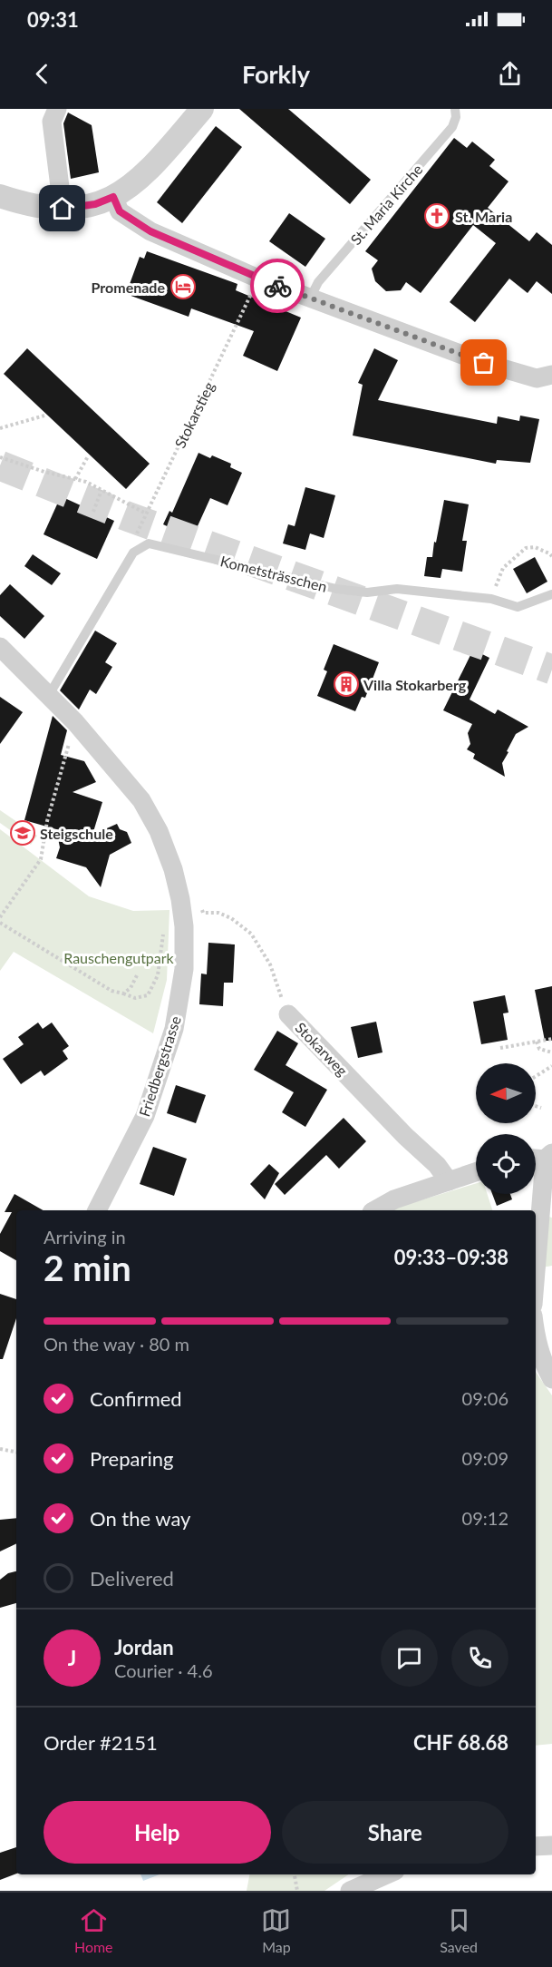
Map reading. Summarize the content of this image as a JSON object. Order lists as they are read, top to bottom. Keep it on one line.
{"streets":{"street":["Stokarweg","Friedbergstrasse"],"lane":["St. Maria Kirche","Kometsträsschen"],"path":["Stokarstieg"]},"crossings":[["Stokarstieg","Kometsträsschen"]],"parks":["Rauschengutpark"],"places":{"church":["St. Maria"],"hotel":["Promenade"],"building":["Villa Stokarberg"],"school or university":["Steigschule"]},"north":"left","page":{"status":"09:31","header":"Forkly","heading":["2 min","Arriving in","09:33–09:38"],"panel":["Jordan","Courier · 4.6","Order #2151","CHF 68.68"],"bar":"On the way · 80 m","list":[["Confirmed","09:06"],["Preparing","09:09"],["On the way","09:12"],"Delivered"],"round":"J","buttons":["Help","Share"],"tabs":["Home","Map","Saved"]}}
